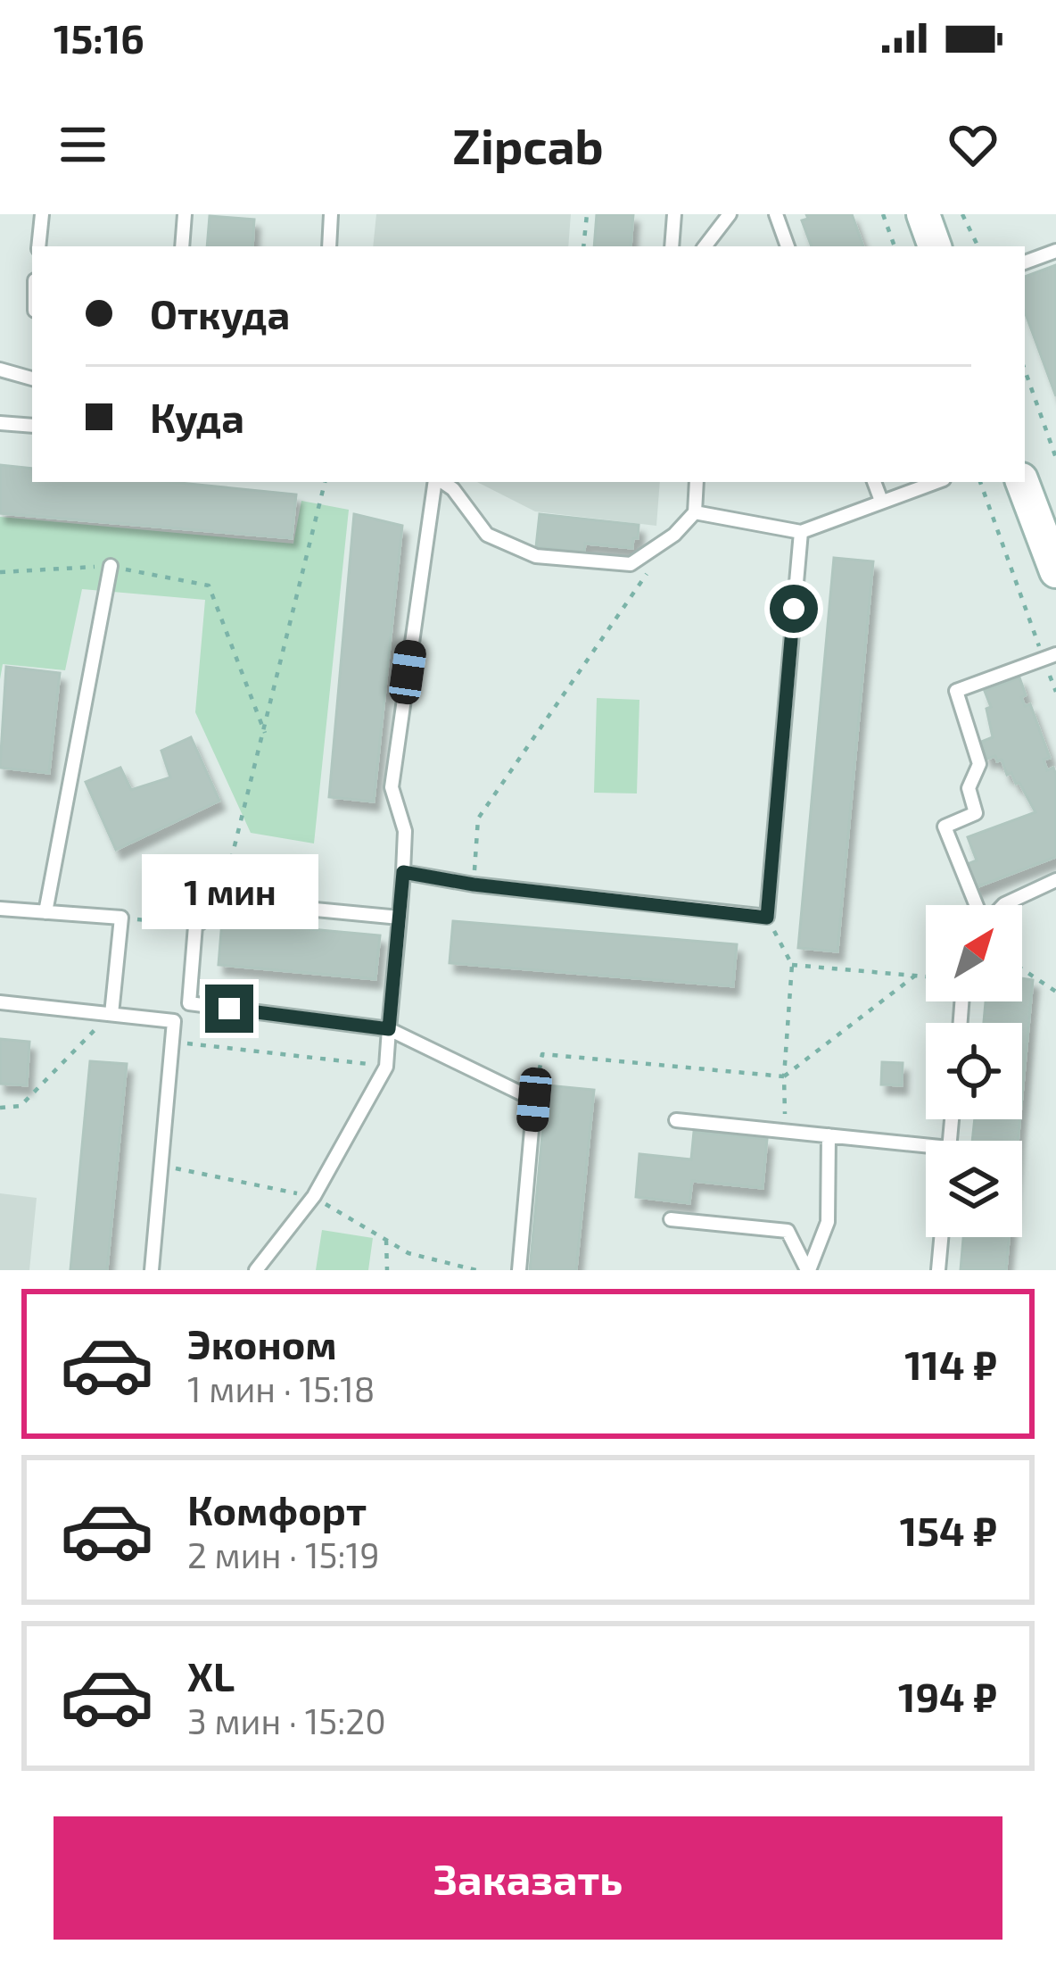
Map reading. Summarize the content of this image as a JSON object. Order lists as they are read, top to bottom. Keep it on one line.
{"north":"top right","page":{"status":"15:16","header":"Zipcab","banner":["Откуда","Куда"],"bubble":"1 мин","list":[{"name":"Эконом","note":"1 мин · 15:18","value":"114 ₽"},{"name":"Комфорт","note":"2 мин · 15:19","value":"154 ₽"},{"name":"XL","note":"3 мин · 15:20","value":"194 ₽"}],"buttons":"Заказать"}}
